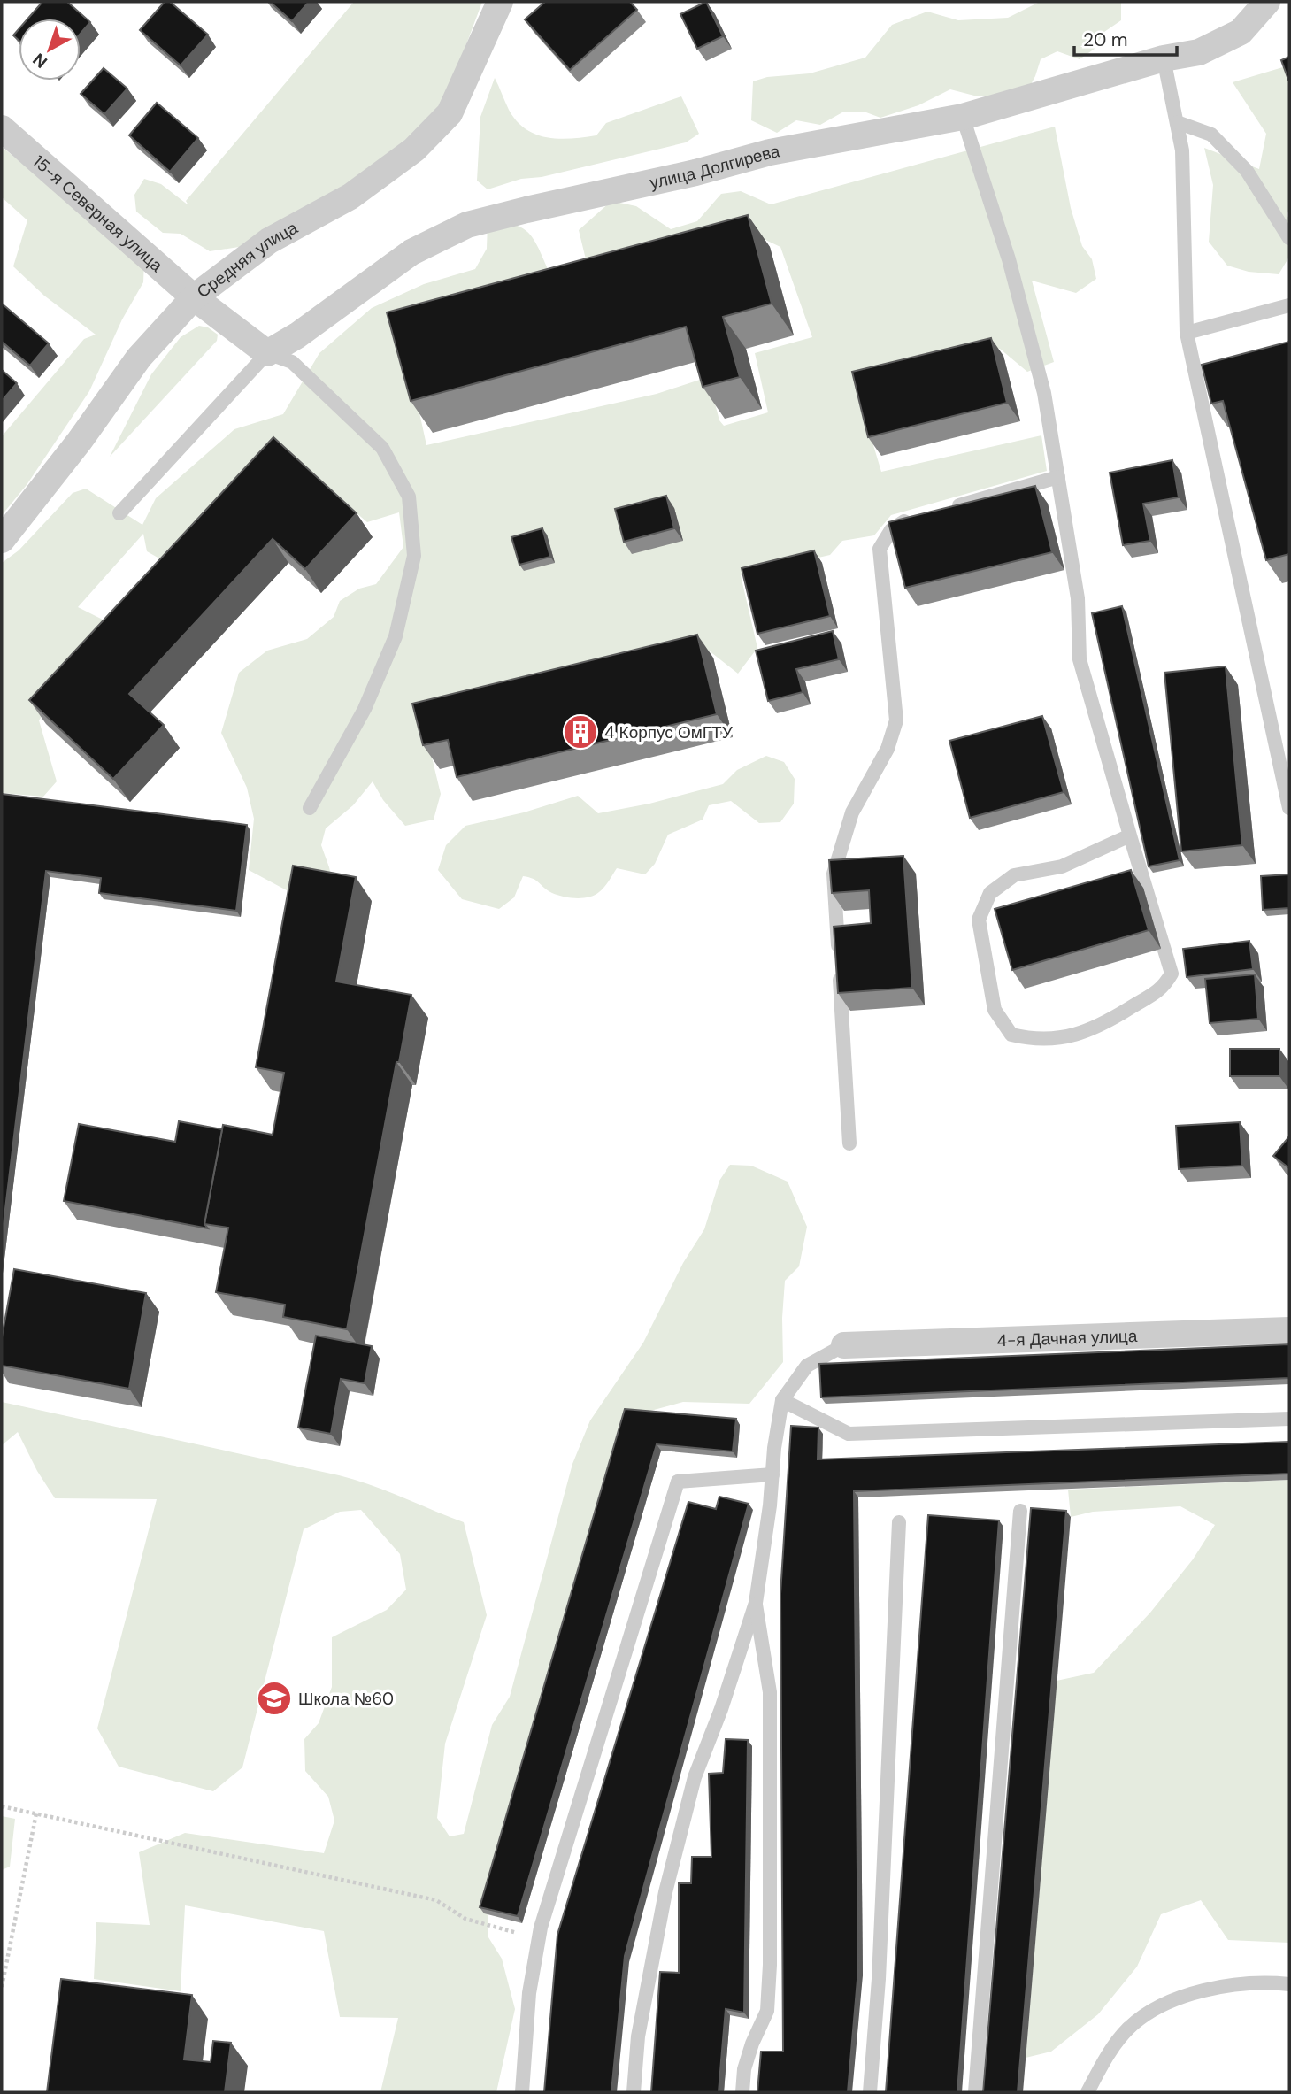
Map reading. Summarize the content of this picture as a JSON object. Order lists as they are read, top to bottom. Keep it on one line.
{"streets":{"street":["улица Долгирева","15-я Северная улица","Средняя улица","4-я Дачная улица"]},"crossings":[["15-я Северная улица","Средняя улица"]],"places":{"building":["4 Корпус ОмГТУ"],"school or university":["Школа №60"]},"scale_bar":"20 m","north":"bottom left"}
